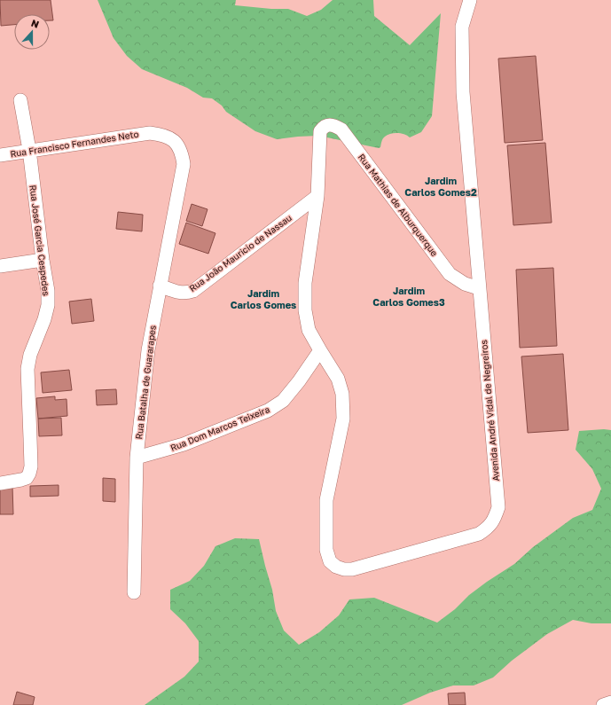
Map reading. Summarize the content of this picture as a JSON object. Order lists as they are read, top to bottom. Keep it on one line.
{"streets":{"street":["Rua Francisco Fernandes Neto","Rua Mathias de Alburquerque","Rua José Garcia Cespedes","Rua João Mauricio de Nassau","Rua Batalha de Guararapes","Avenida André Vidal de Negreiros","Rua Dom Marcos Teixeira"]},"crossings":[["Rua Francisco Fernandes Neto","Rua José Garcia Cespedes"],["Rua Francisco Fernandes Neto","Rua Batalha de Guararapes"],["Rua Mathias de Alburquerque","Avenida André Vidal de Negreiros"],["Rua João Mauricio de Nassau","Rua Batalha de Guararapes"],["Rua João Mauricio de Nassau","Avenida André Vidal de Negreiros"],["Rua Batalha de Guararapes","Rua Dom Marcos Teixeira"],["Avenida André Vidal de Negreiros","Rua Dom Marcos Teixeira"]],"districts":["Jardim Carlos Gomes2","Jardim Carlos Gomes3","Jardim Carlos Gomes"],"north":"top"}
